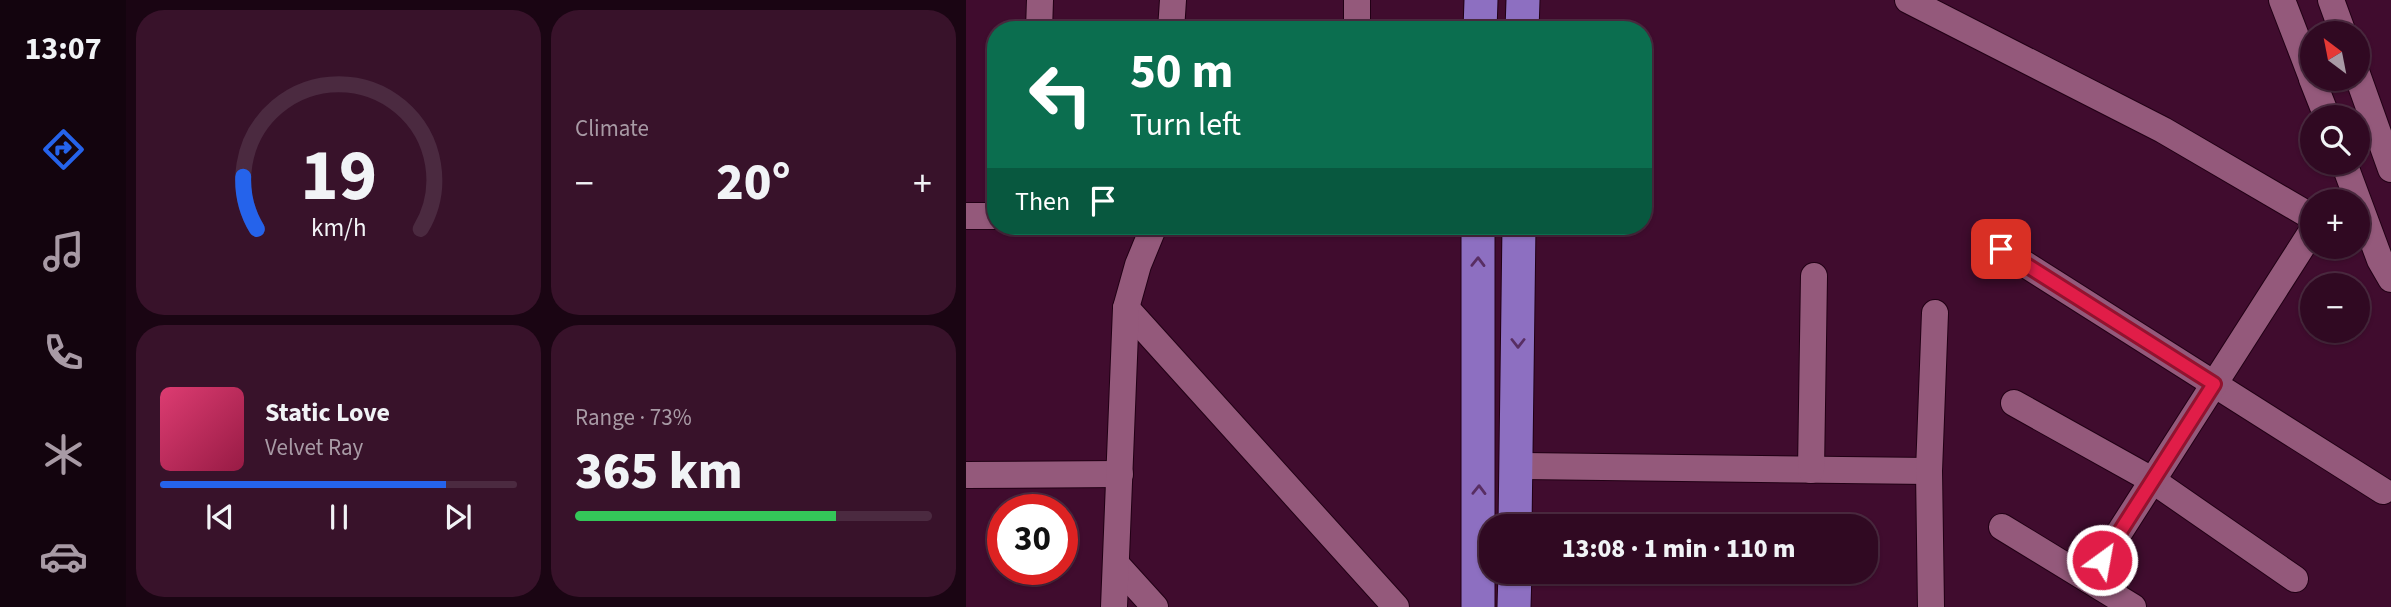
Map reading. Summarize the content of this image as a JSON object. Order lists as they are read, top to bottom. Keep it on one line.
{"north":"top left","page":{"tabs":"13:07","tile":["Climate",["Range · 73%","365 km"]],"map_buttons":["+","−"],"turn":["50 m","Turn left"],"heat":["−","20°","+"],"then":"Then","song":["Static Love","Velvet Ray"],"limit":"30","trip":"13:08 · 1 min · 110 m","gauge":["19","km/h"]}}
